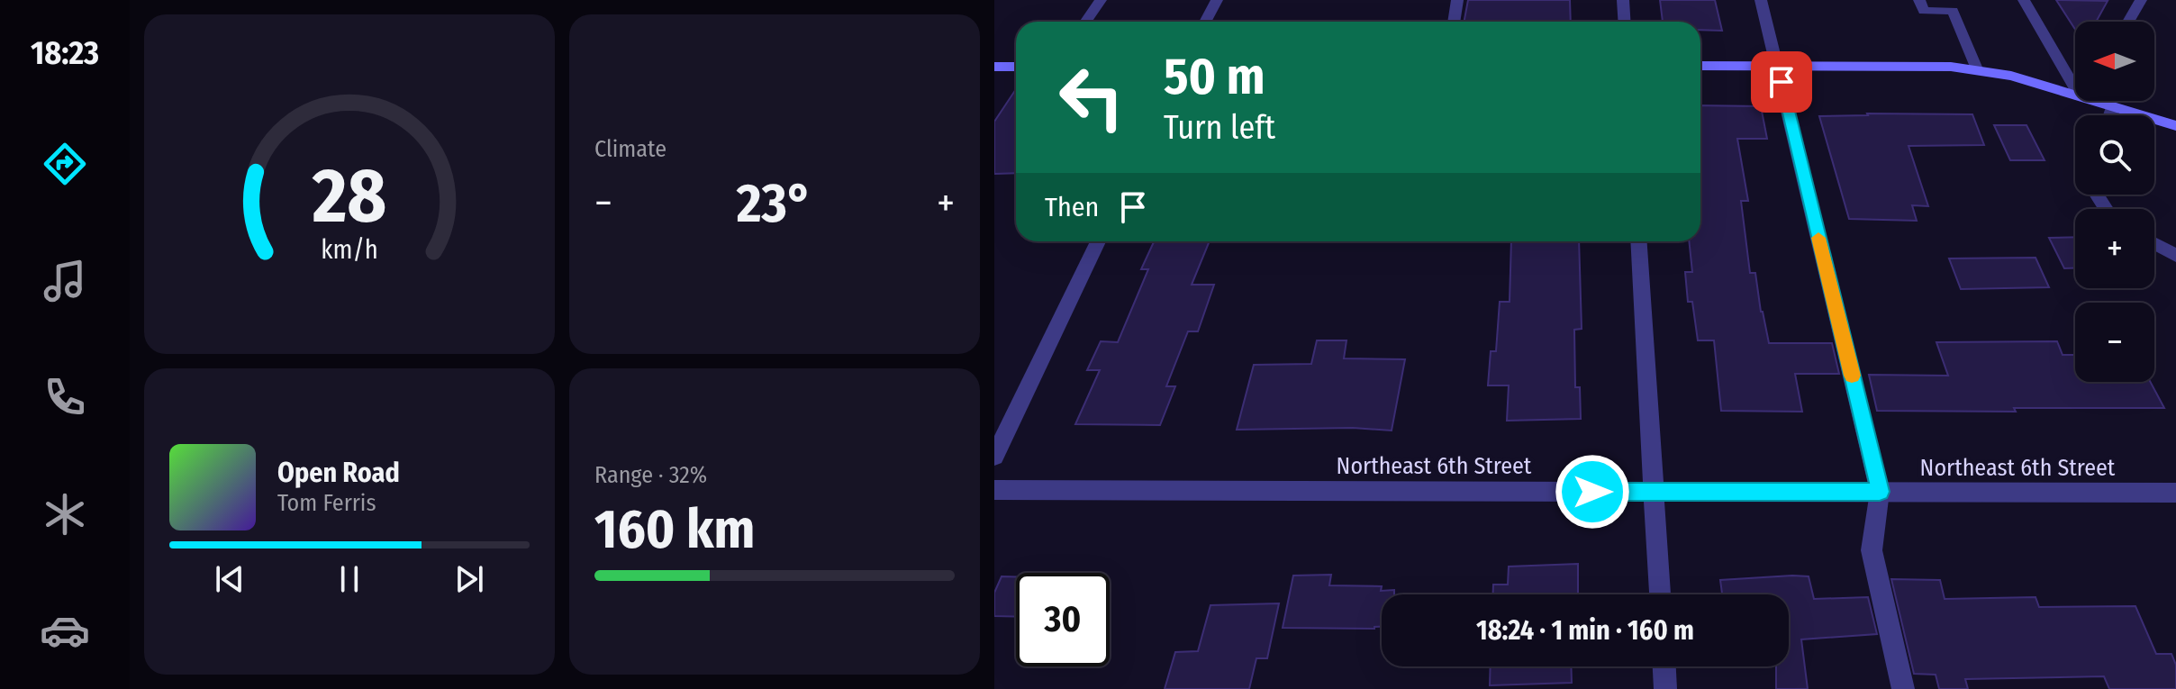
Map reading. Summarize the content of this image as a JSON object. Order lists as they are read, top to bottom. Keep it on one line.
{"streets":{"street":["Northeast 6th Street"]},"north":"left","page":{"tabs":"18:23","tile":["Climate",["Range · 32%","160 km"]],"map_buttons":["+","−"],"turn":["50 m","Turn left"],"then":"Then","heat":["−","23°","+"],"song":["Open Road","Tom Ferris"],"limit":"30","trip":"18:24 · 1 min · 160 m","gauge":["28","km/h"]}}
